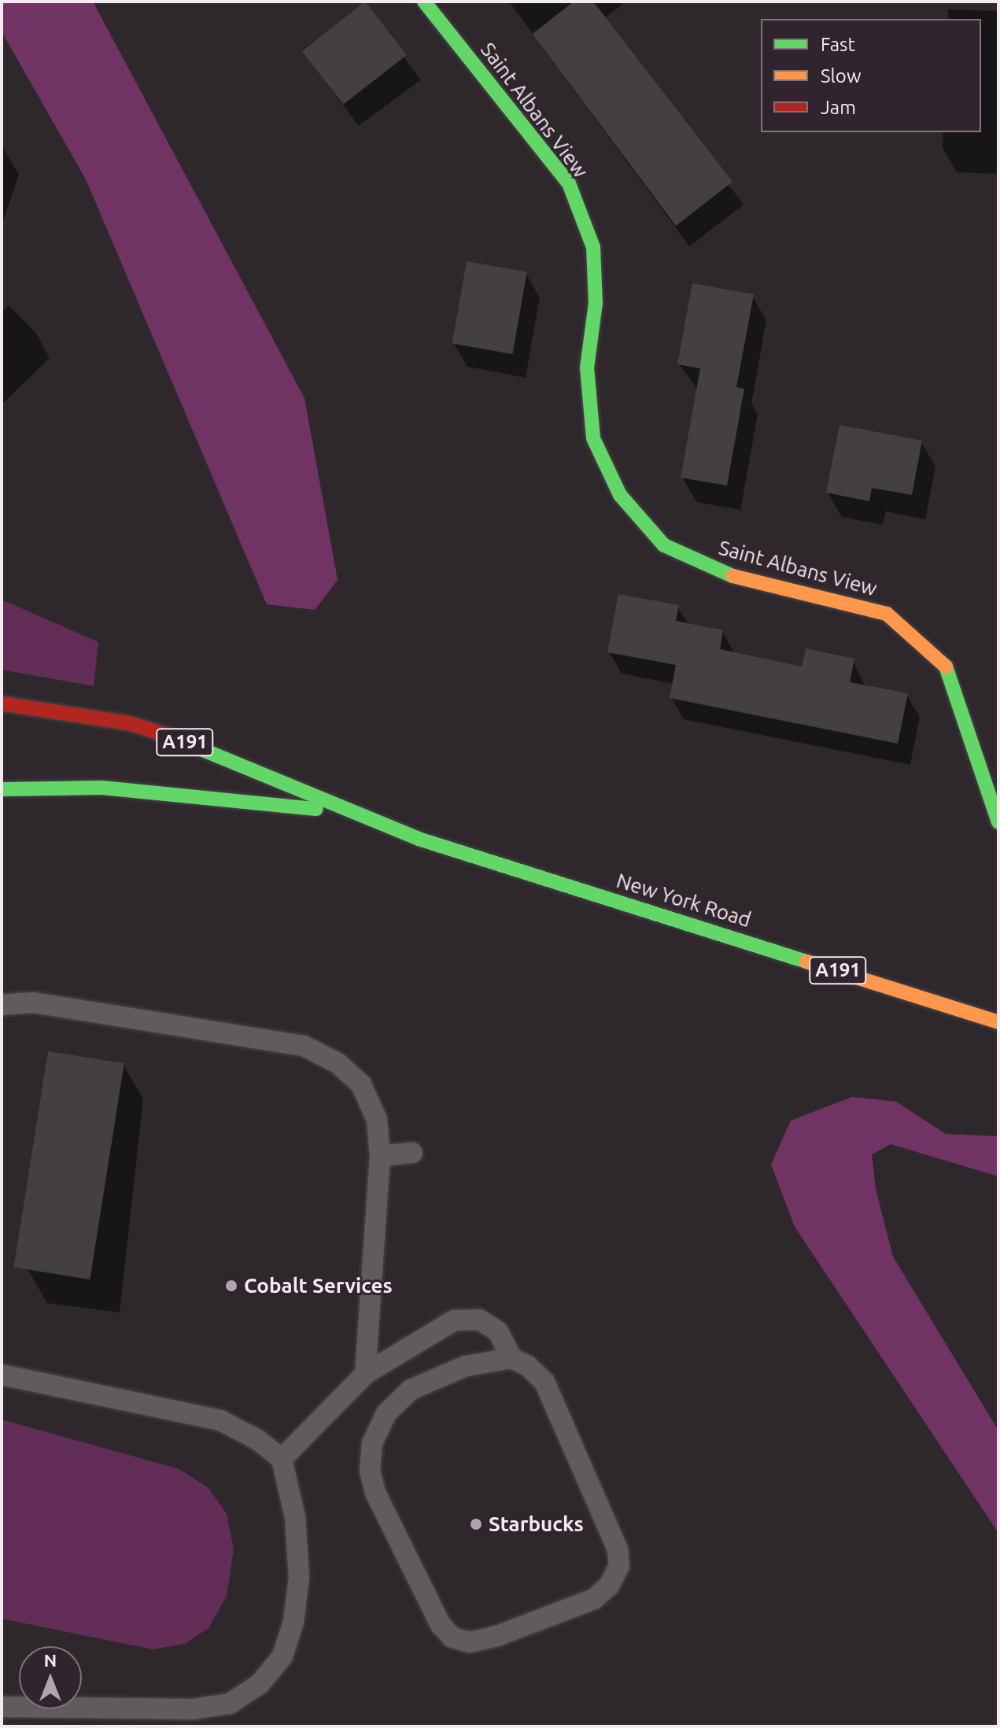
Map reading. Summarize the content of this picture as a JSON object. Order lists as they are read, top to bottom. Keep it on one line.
{"streets":{"main road":["Saint Albans View","A191","New York Road"]},"places":["Cobalt Services","Starbucks"],"legend":["Fast","Slow","Jam"],"north":"top"}
